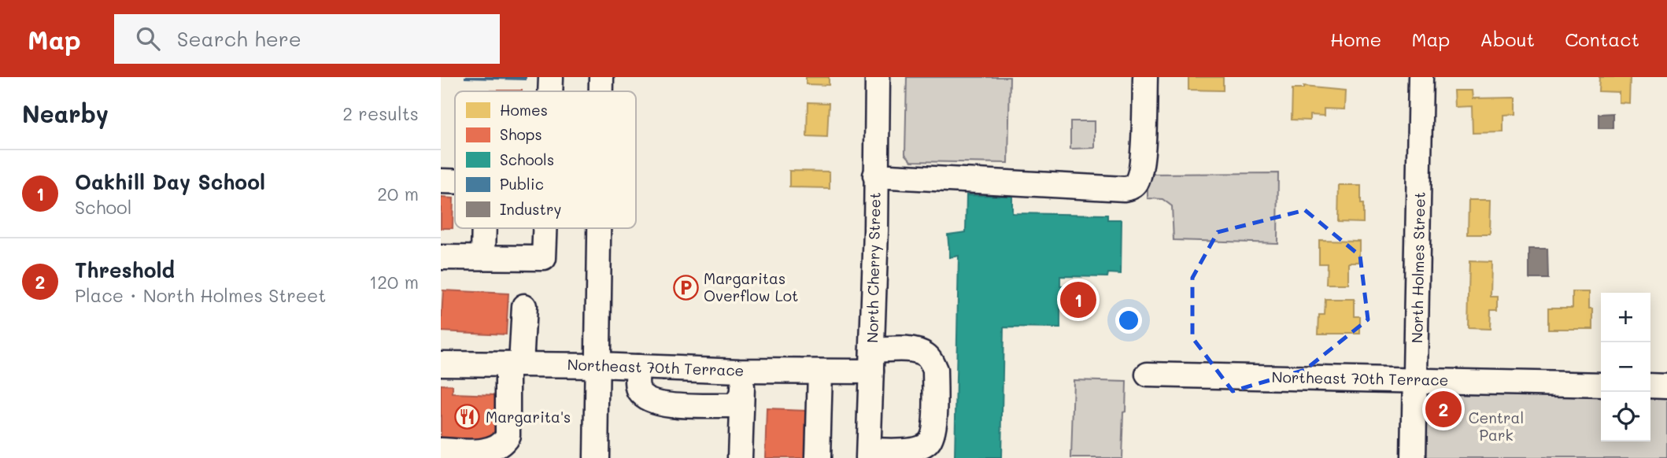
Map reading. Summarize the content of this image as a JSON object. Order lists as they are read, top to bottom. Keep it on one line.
{"streets":{"street":["North Cherry Street","North Holmes Street","Northeast 70th Terrace"]},"crossings":[["North Cherry Street","Northeast 70th Terrace"],["North Holmes Street","Northeast 70th Terrace"]],"parks":["Central Park"],"places":{"parking":["Margaritas Overflow Lot"],"restaurant":["Margarita's"]},"legend":["Homes","Shops","Schools","Public","Industry"],"page":{"header":"Map","search":"Search here","nav":["Home","Map","About","Contact"],"heading":["Nearby","2 results"],"list":[{"mark":"1","name":"Oakhill Day School","note":"School","value":"20 m"},{"mark":"2","name":"Threshold","note":"Place · North Holmes Street","value":"120 m"}],"pins":["1","2"],"map_buttons":["+","−"]}}
